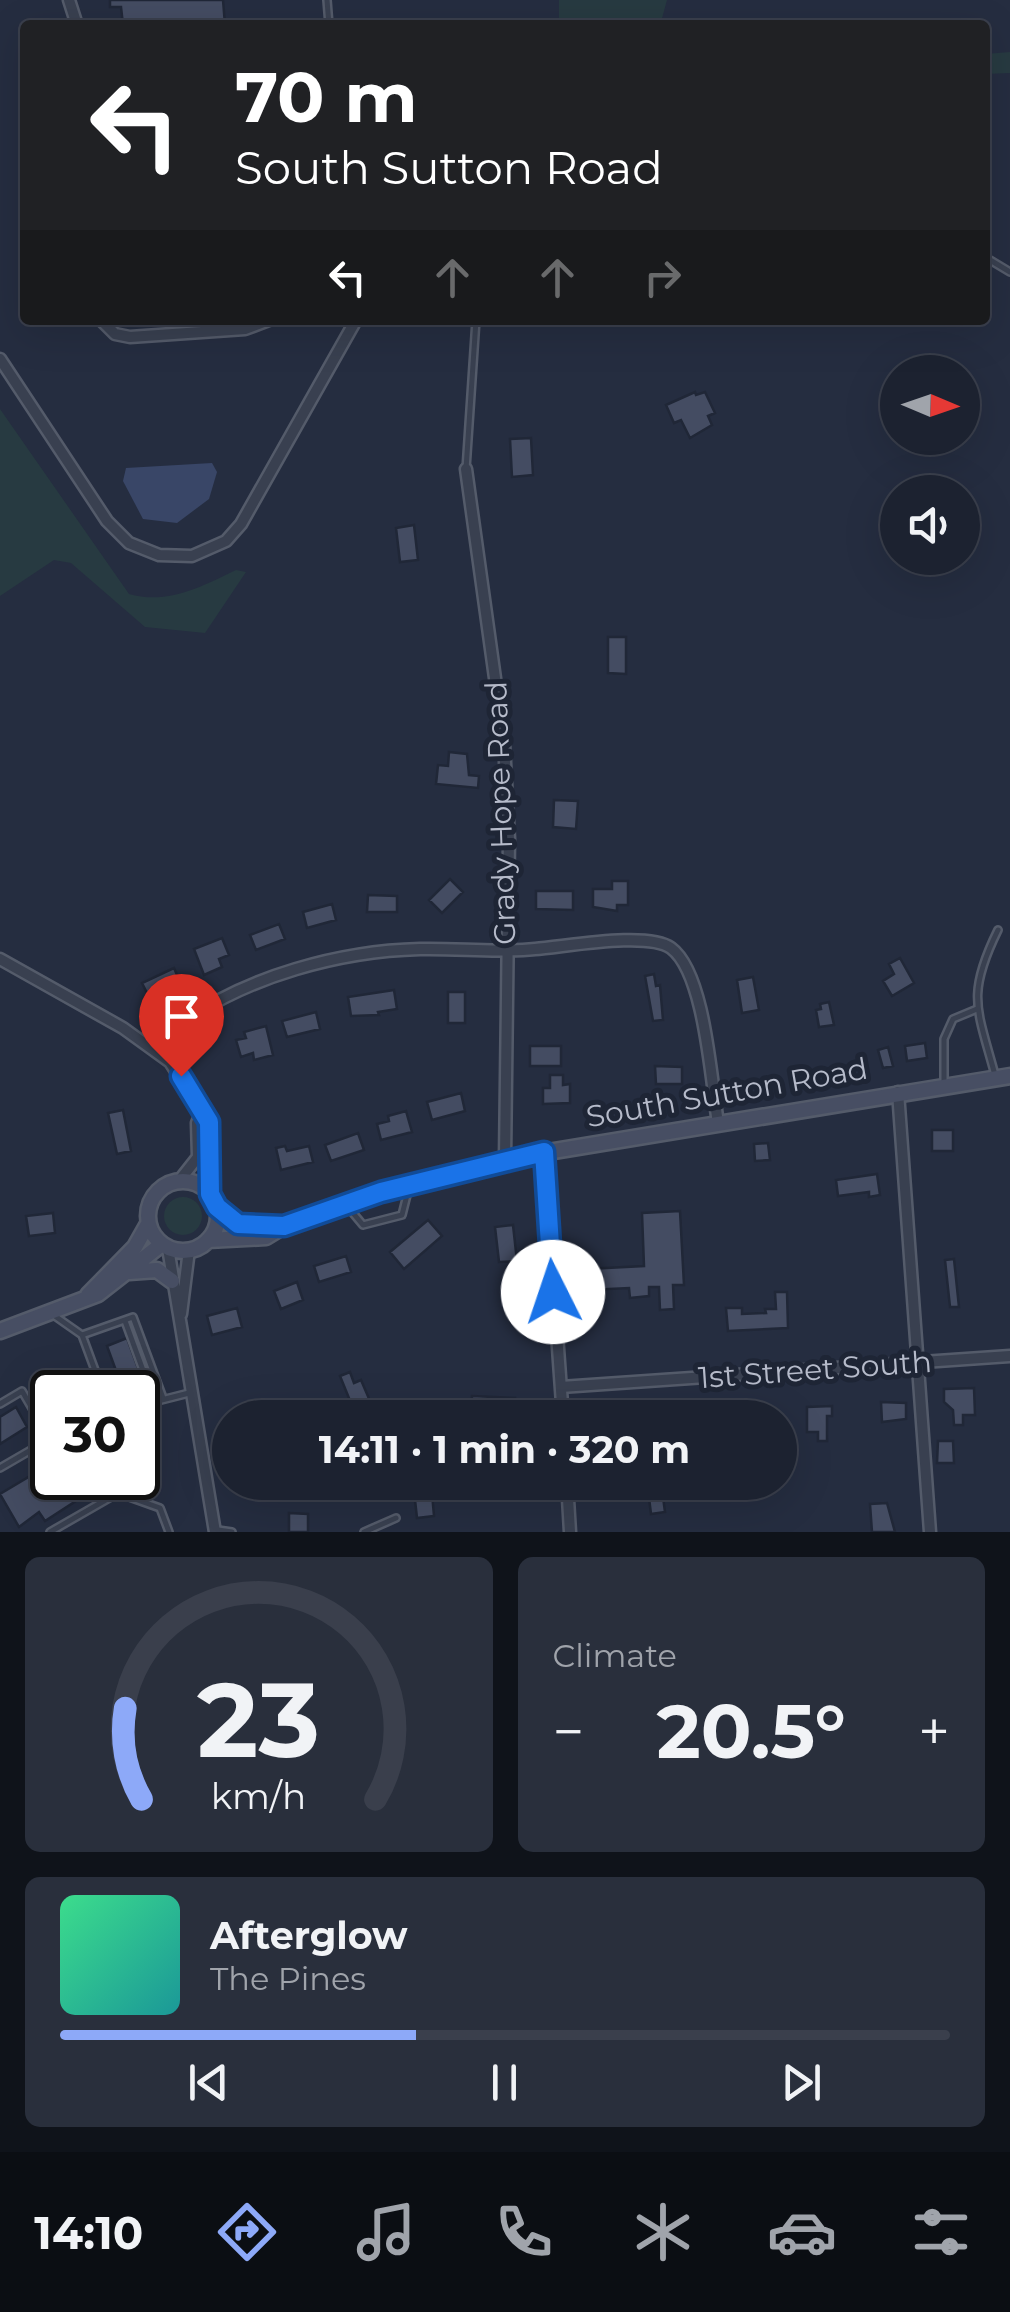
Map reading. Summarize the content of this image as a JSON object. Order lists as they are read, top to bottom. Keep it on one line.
{"streets":{"main road":["South Sutton Road"],"street":["Grady Hope Road","1st Street South"]},"crossings":[["Grady Hope Road","South Sutton Road"]],"north":"right","page":{"turn":["70 m","South Sutton Road"],"limit":"30","trip":"14:11 · 1 min · 320 m","tile":"Climate","heat":["−","20.5°","+"],"song":["Afterglow","The Pines"],"tabs":"14:10","gauge":["23","km/h"]}}
